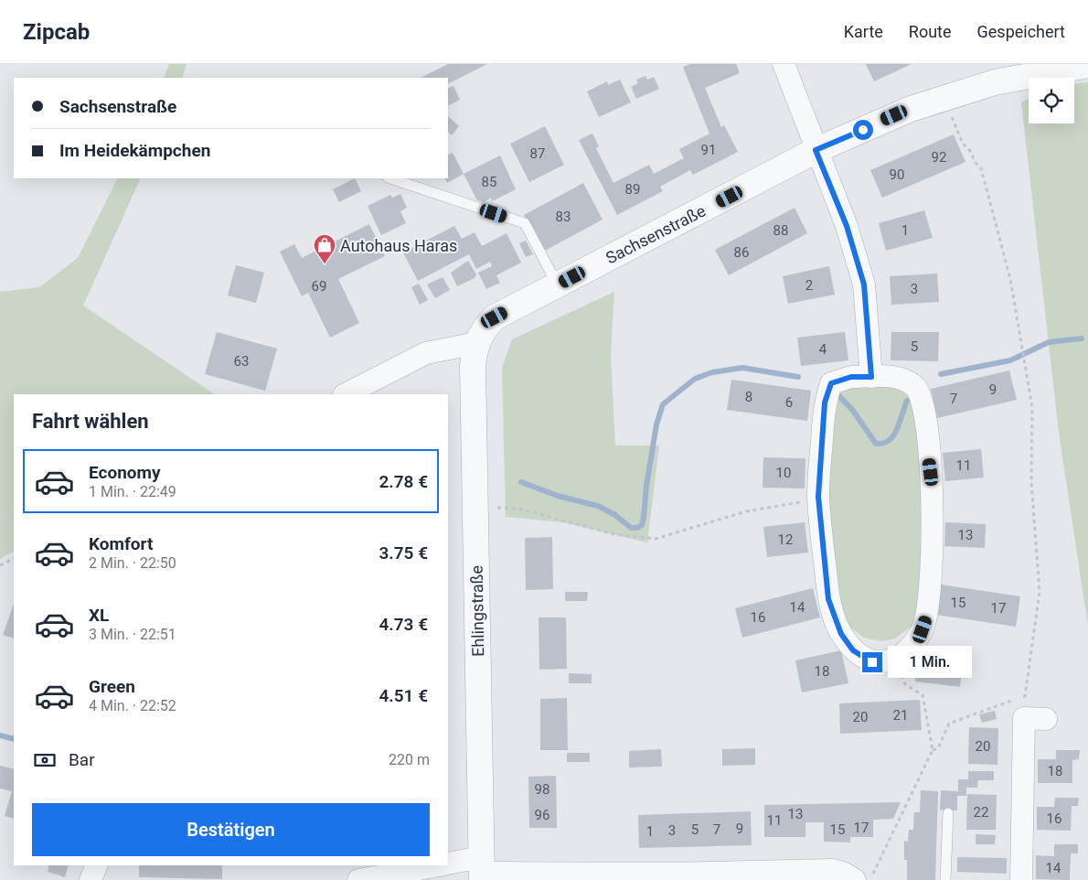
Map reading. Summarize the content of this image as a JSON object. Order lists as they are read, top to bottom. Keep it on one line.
{"streets":{"street":["Sachsenstraße","Ehlingstraße"]},"crossings":[["Sachsenstraße","Ehlingstraße"]],"places":{"shop":["Autohaus Haras"]},"house_numbers":["91","87","92","90","85","89","83","88","1","86","2","69","3","5","4","63","9","8","7","6","11","10","13","12","15","14","17","16","18","21","20","20","18","98","22","13","96","16","11","17","9","5","7","15","3","1","14"],"page":{"header":"Zipcab","nav":["Karte","Route","Gespeichert"],"banner":["Sachsenstraße","Im Heidekämpchen"],"heading":"Fahrt wählen","list":[{"name":"Economy","note":"1 Min. · 22:49","value":"2.78 €"},{"name":"Komfort","note":"2 Min. · 22:50","value":"3.75 €"},{"name":"XL","note":"3 Min. · 22:51","value":"4.73 €"},{"name":"Green","note":"4 Min. · 22:52","value":"4.51 €"}],"bubble":"1 Min.","pay":["Bar","220 m"],"buttons":"Bestätigen"}}
